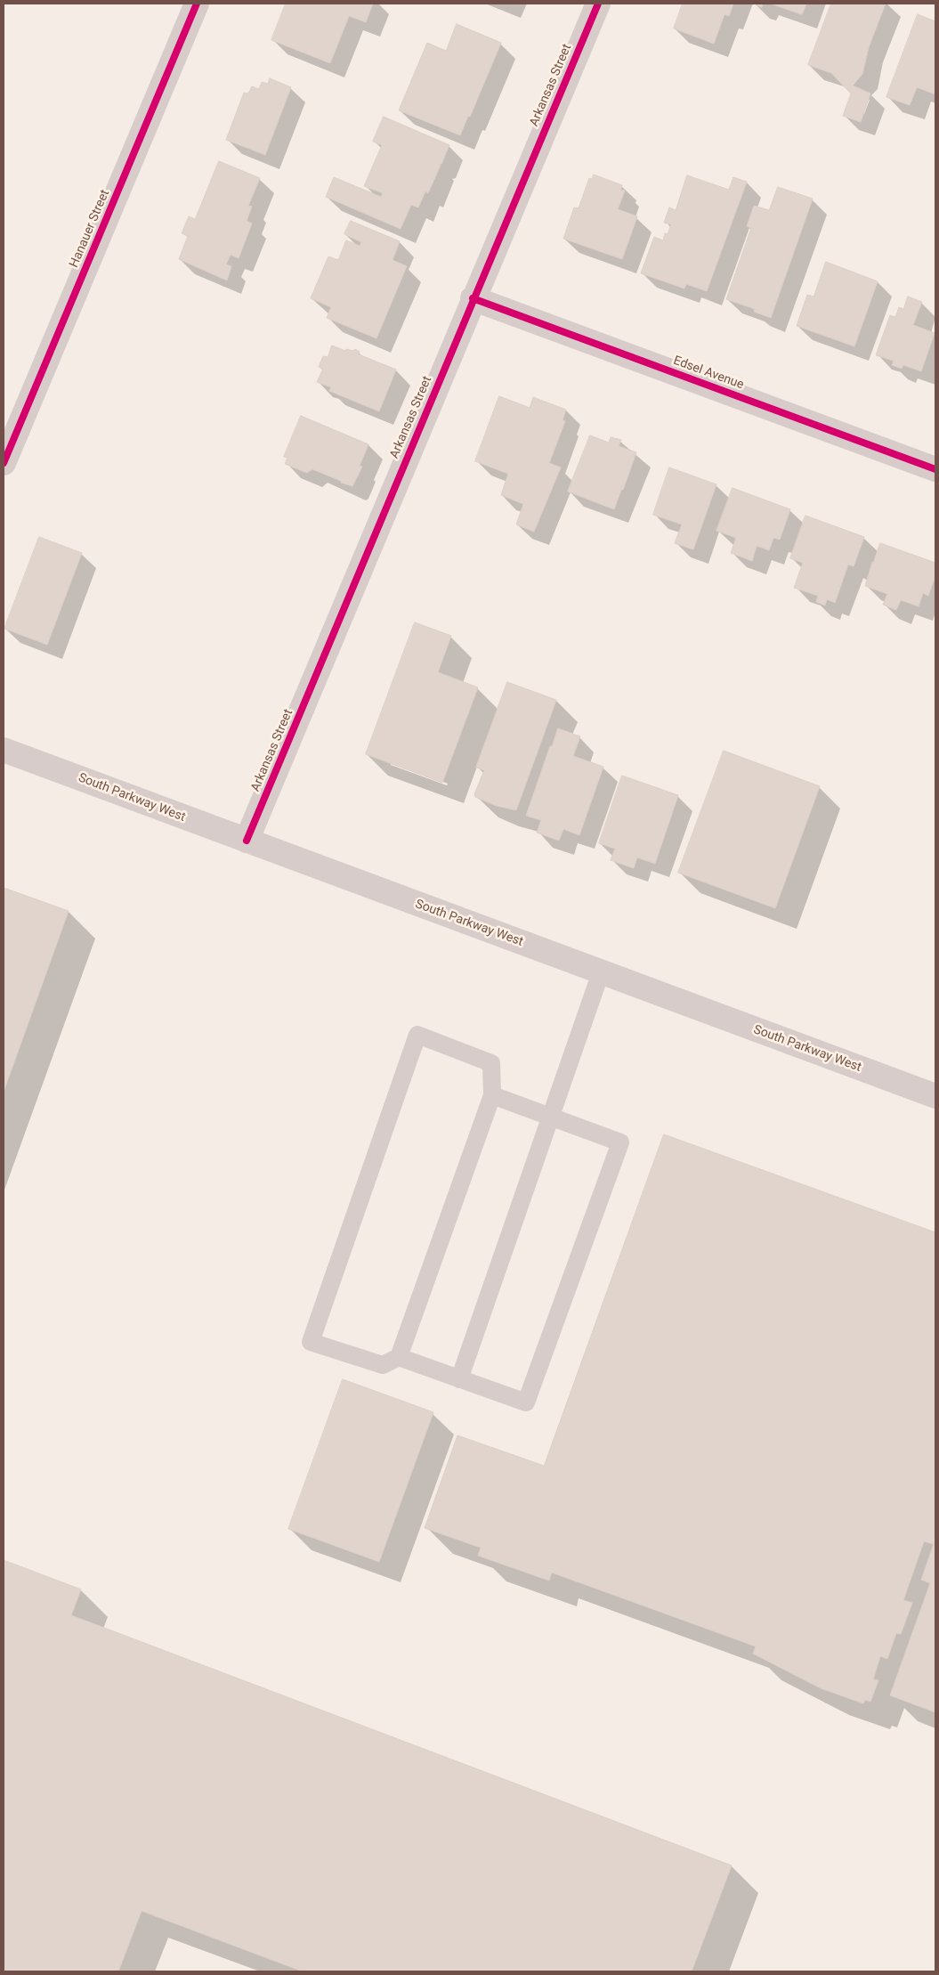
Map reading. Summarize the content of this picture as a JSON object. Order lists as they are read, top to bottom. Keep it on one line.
{"streets":{"street":["Arkansas Street","Hanauer Street","Edsel Avenue","South Parkway West"]},"crossings":[["Arkansas Street","Edsel Avenue"],["Arkansas Street","South Parkway West"]]}
